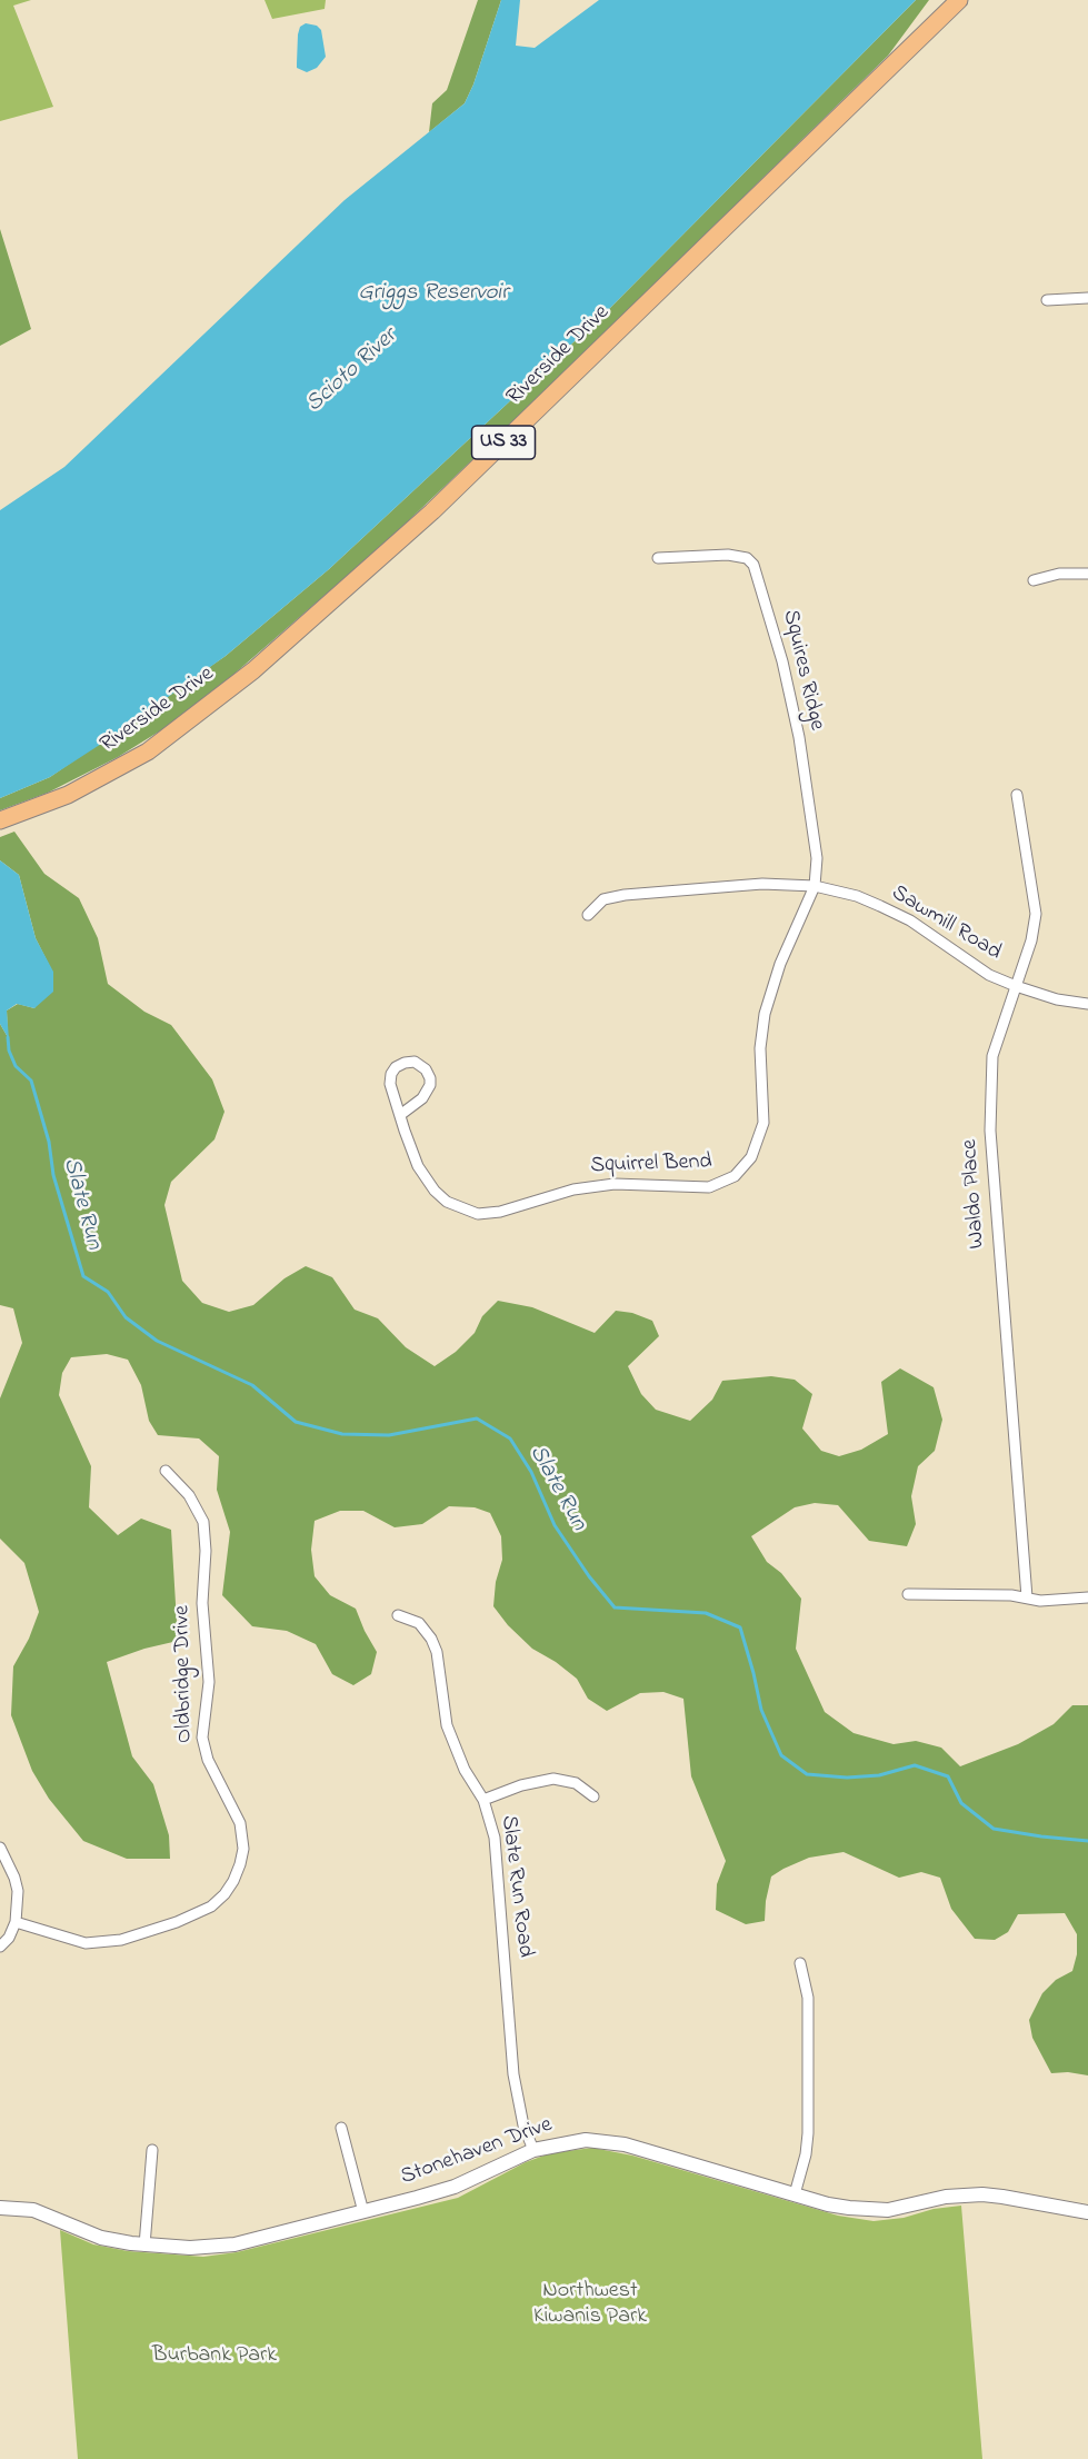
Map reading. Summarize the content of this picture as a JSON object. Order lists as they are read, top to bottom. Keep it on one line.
{"streets":{"main road":["Riverside Drive","US 33"],"street":["Squires Ridge","Sawmill Road","Squirrel Bend","Waldo Place","Oldbridge Drive","Slate Run Road","Stonehaven Drive"]},"crossings":[["Squires Ridge","Sawmill Road"],["Squires Ridge","Squirrel Bend"],["Sawmill Road","Squirrel Bend"],["Sawmill Road","Waldo Place"],["Slate Run Road","Stonehaven Drive"]],"water":["Griggs Reservoir","Scioto River","Slate Run"],"parks":["Northwest Kiwanis Park","Burbank Park"]}
